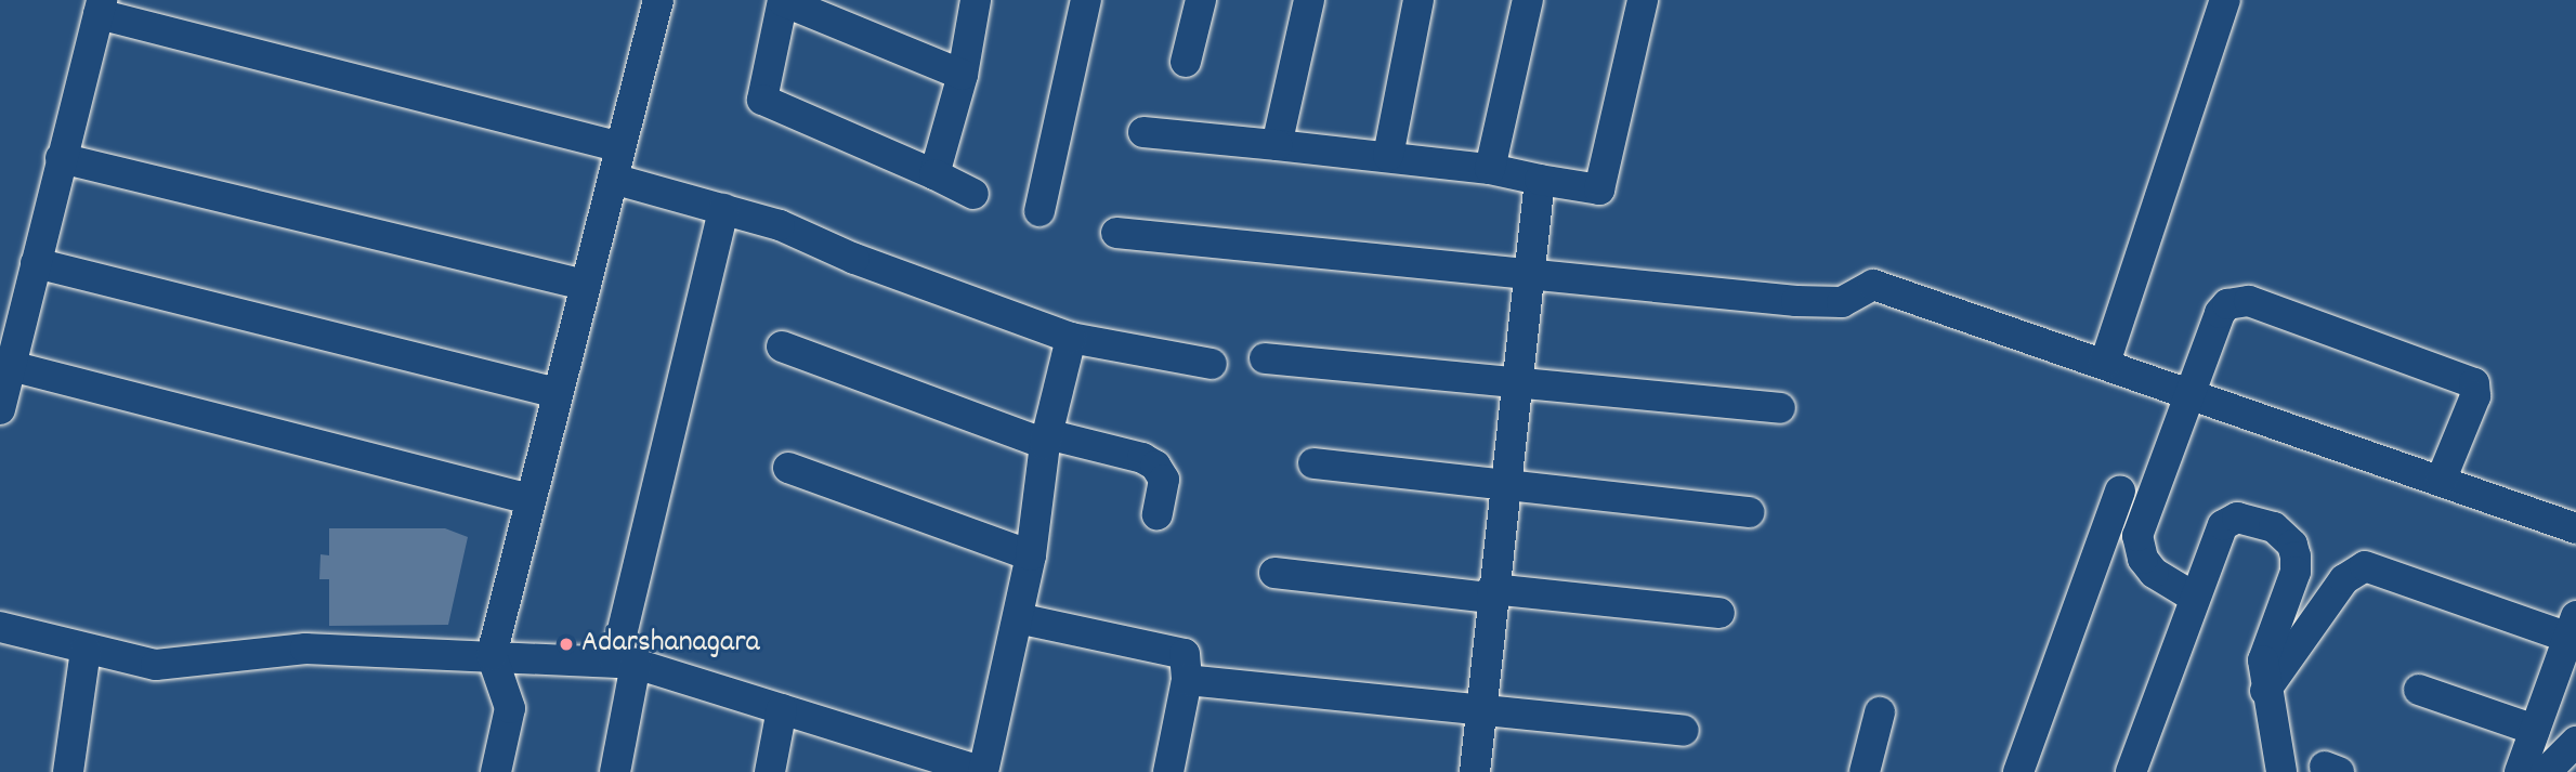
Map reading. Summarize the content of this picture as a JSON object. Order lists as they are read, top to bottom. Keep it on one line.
{"places":["Adarshanagara"]}
